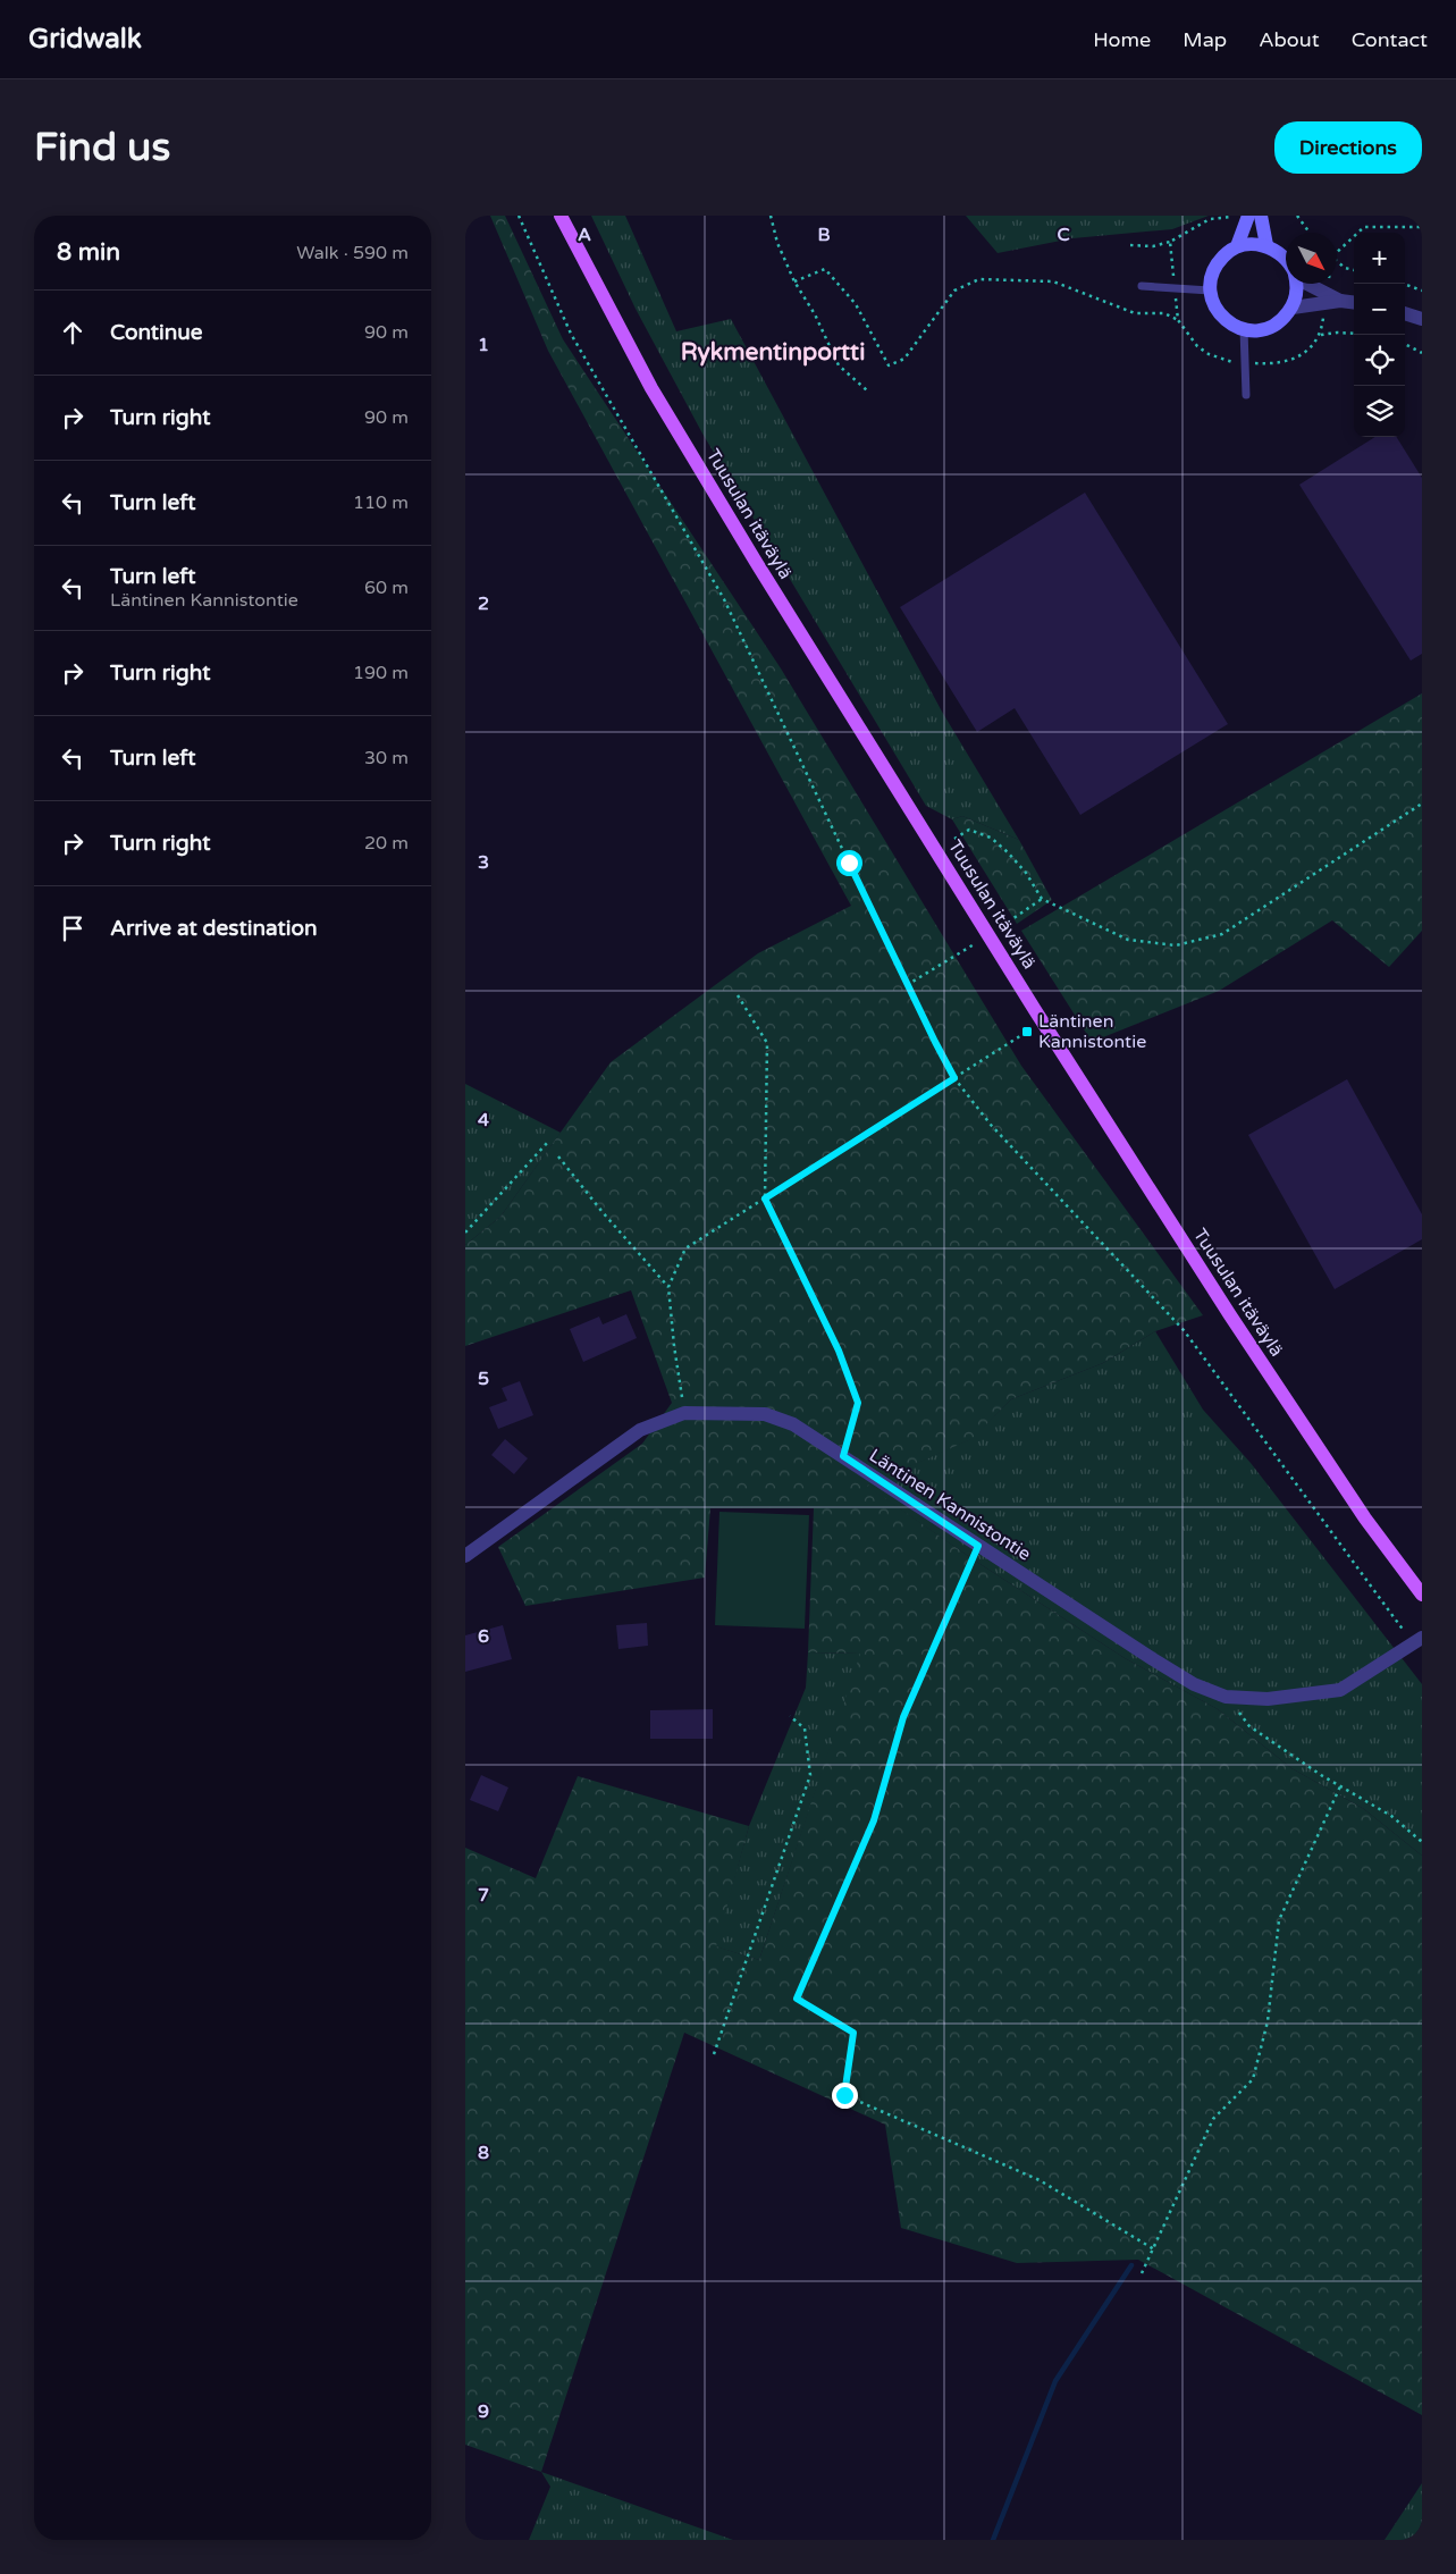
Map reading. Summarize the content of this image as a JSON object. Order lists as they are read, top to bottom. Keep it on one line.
{"streets":{"main road":["Tuusulan itäväylä"],"street":["Läntinen Kannistontie"]},"districts":["Rykmentinportti"],"places":{"transit":["Läntinen Kannistontie"]},"north":"bottom right","page":{"header":"Gridwalk","nav":["Home","Map","About","Contact"],"buttons":"Directions","title":"Find us","heading":["8 min","Walk · 590 m"],"map_buttons":["+","−"],"list":[["Continue","90 m"],["Turn right","90 m"],["Turn left","110 m"],["Turn left","Läntinen Kannistontie","60 m"],["Turn right","190 m"],["Turn left","30 m"],["Turn right","20 m"],"Arrive at destination"]},"grid":{"columns":["A","B","C"],"rows":["1","2","3","4","5","6","7","8","9"]}}
